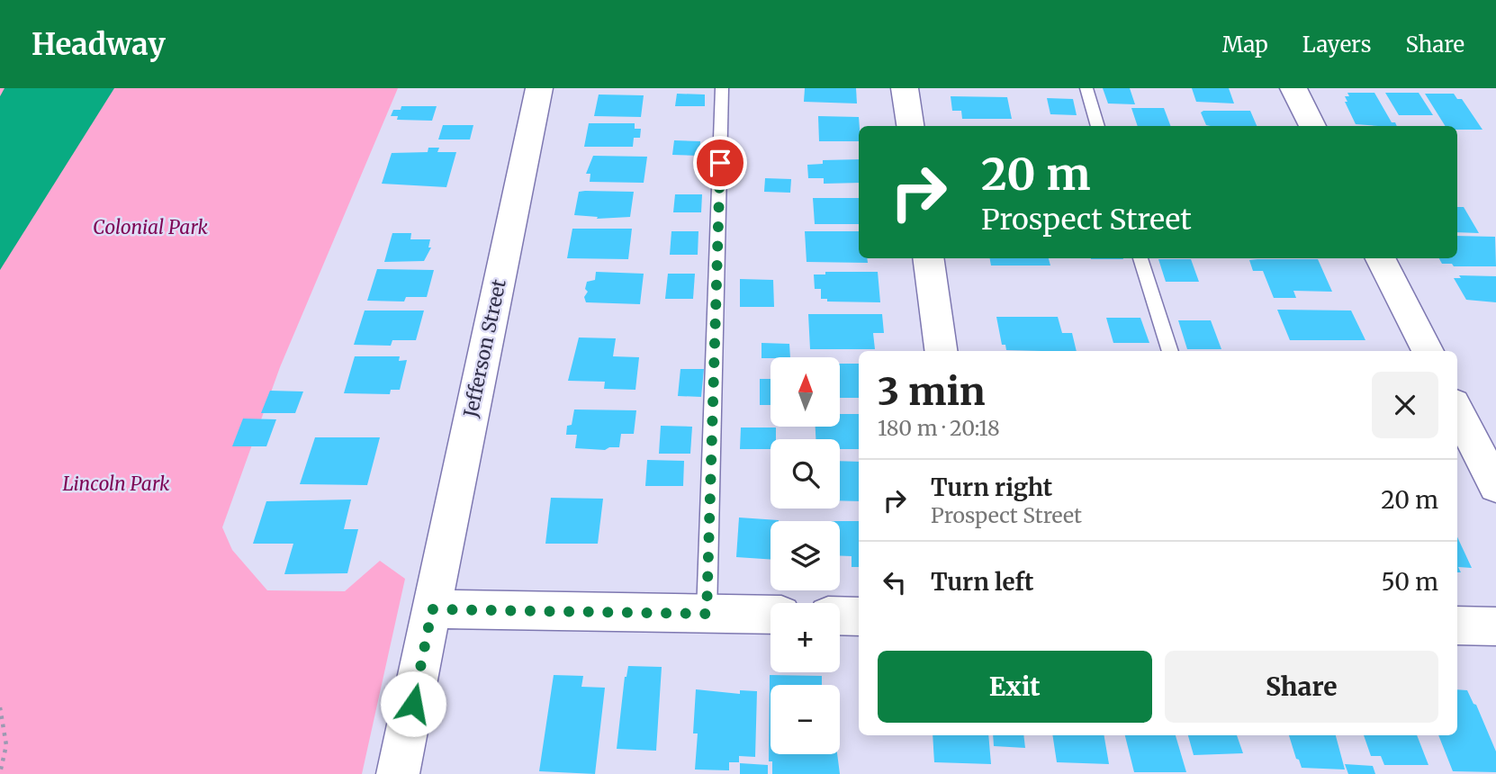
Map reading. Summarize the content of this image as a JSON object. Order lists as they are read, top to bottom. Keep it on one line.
{"streets":{"street":["Jefferson Street"]},"parks":["Colonial Park","Lincoln Park"],"north":"top","page":{"header":"Headway","nav":["Map","Layers","Share"],"turn":["20 m","Prospect Street"],"heading":["3 min","180 m · 20:18"],"map_buttons":["+","−"],"list":[{"name":"Turn right","note":"Prospect Street","value":"20 m"},{"name":"Turn left","value":"50 m"}],"buttons":["Exit","Share"]}}
